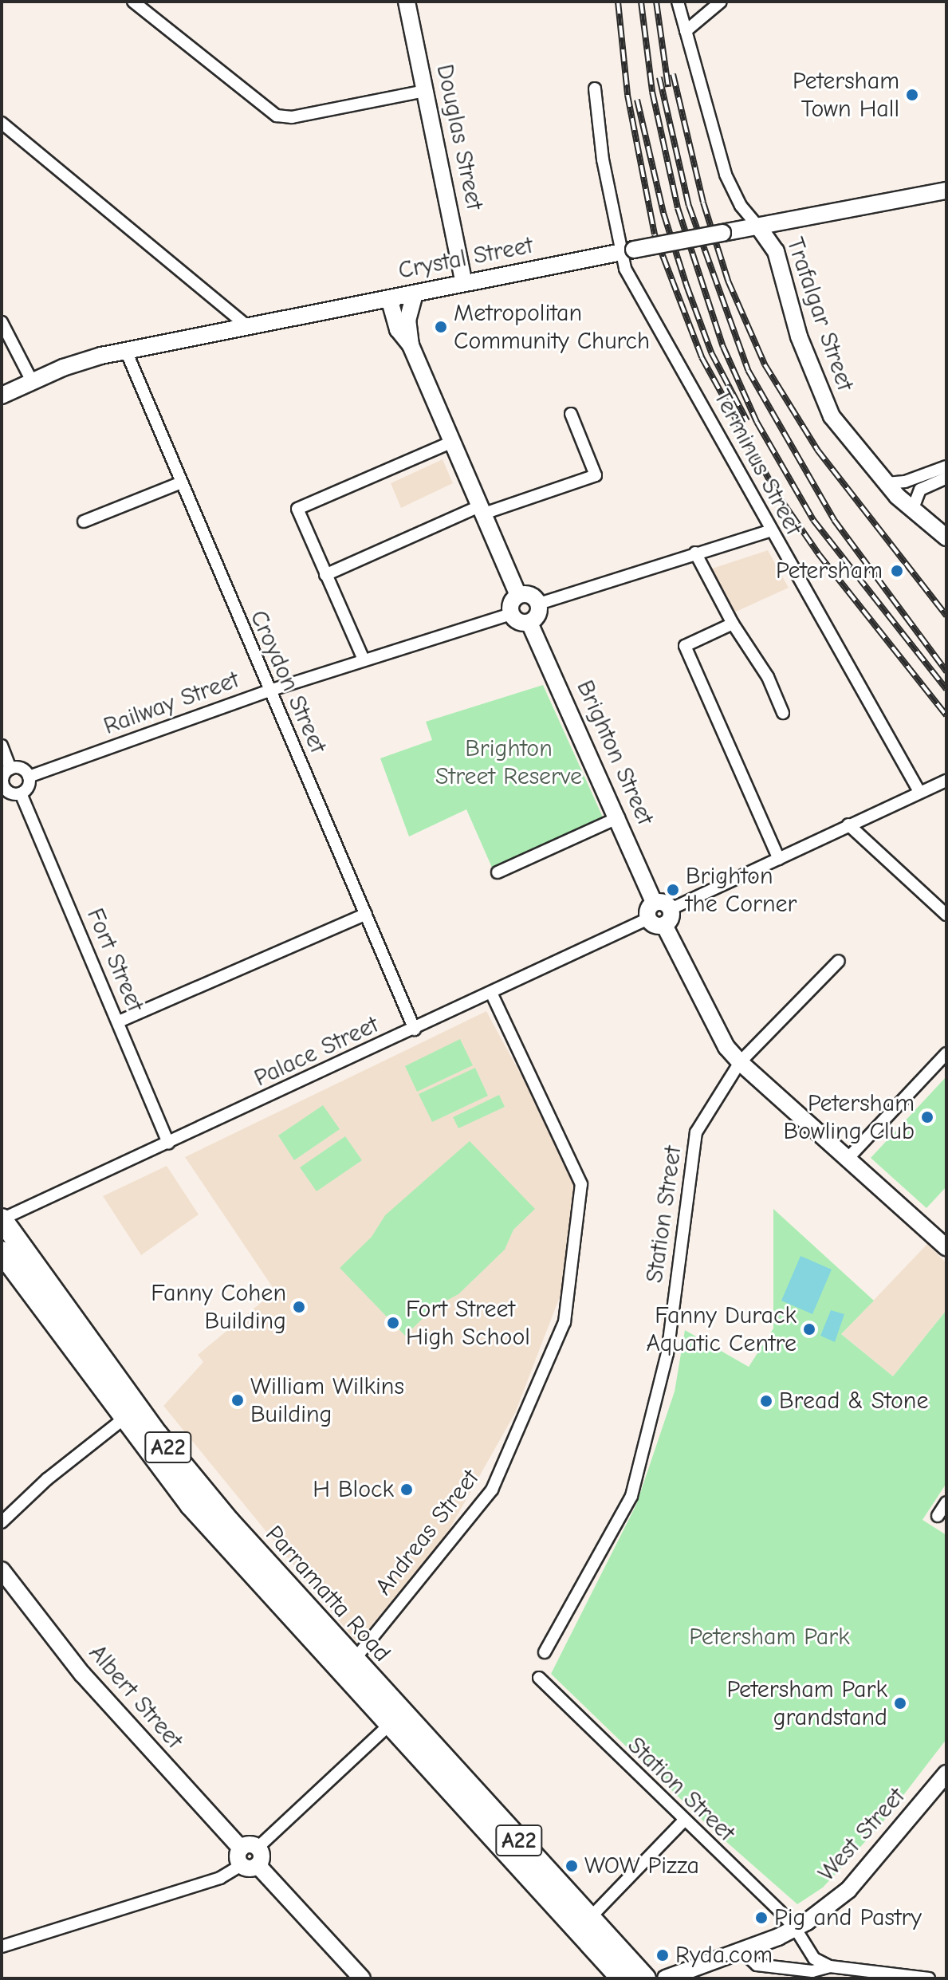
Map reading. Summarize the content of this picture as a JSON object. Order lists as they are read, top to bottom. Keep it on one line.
{"streets":{"highway":["A22","Parramatta Road"],"street":["Douglas Street","Crystal Street","Trafalgar Street","Terminus Street","Croydon Street","Railway Street","Brighton Street","Fort Street","Palace Street","Station Street","Andreas Street","Albert Street","West Street"]},"crossings":[["Douglas Street","Crystal Street"],["Crystal Street","Trafalgar Street"],["Crystal Street","Terminus Street"],["Crystal Street","Croydon Street"],["Croydon Street","Railway Street"],["Croydon Street","Palace Street"],["Railway Street","Brighton Street"],["Railway Street","Fort Street"],["Brighton Street","Palace Street"],["Fort Street","Palace Street"],["Palace Street","Andreas Street"],["Palace Street","Parramatta Road"],["Station Street","West Street"],["Andreas Street","Parramatta Road"]],"parks":["Brighton Street Reserve","Petersham Park"],"places":["Petersham Town Hall","Metropolitan Community Church","Petersham","Brighton the Corner","Petersham Bowling Club","Fanny Cohen Building","Fort Street High School","Fanny Durack Aquatic Centre","William Wilkins Building","Bread & Stone","H Block","Petersham Park grandstand","WOW Pizza","Pig and Pastry","Ryda.com"]}
